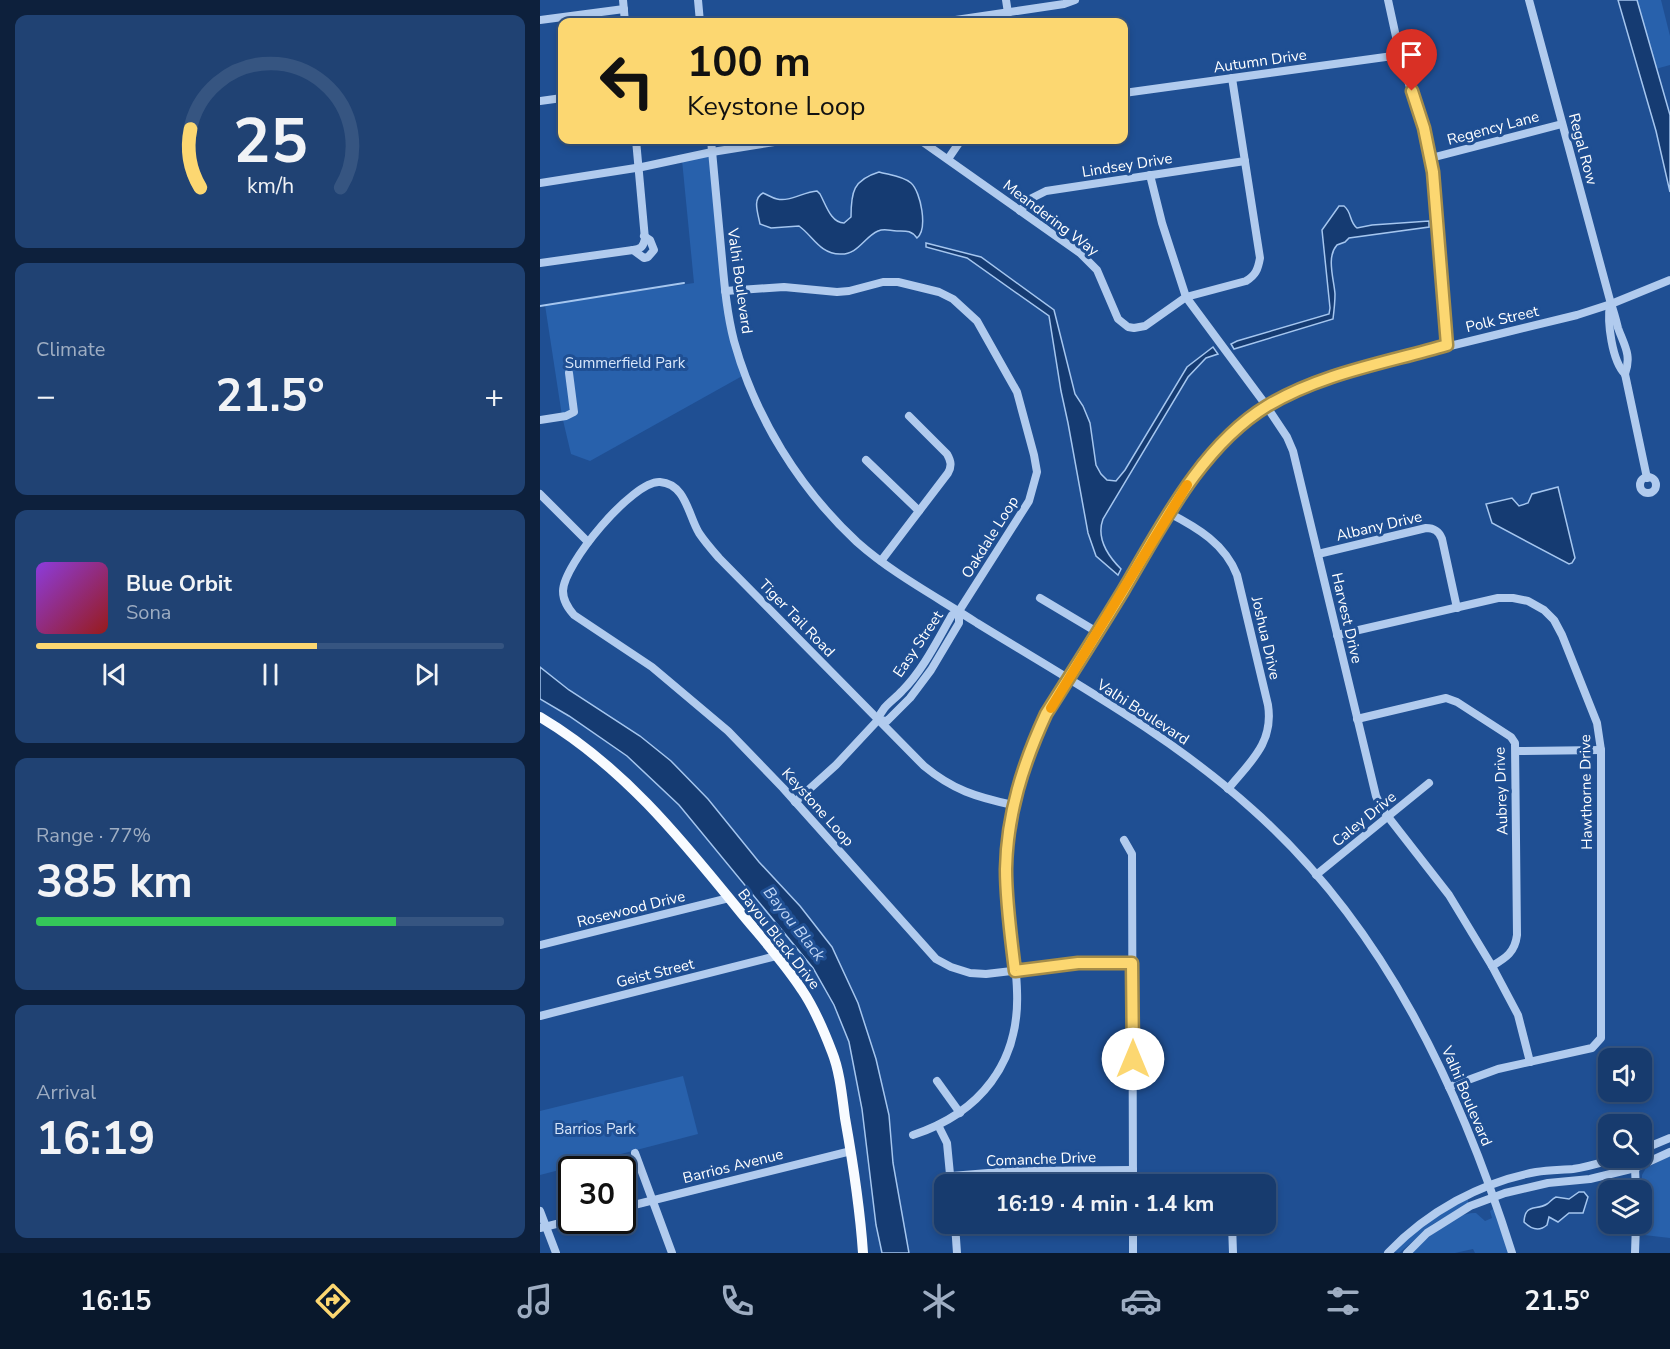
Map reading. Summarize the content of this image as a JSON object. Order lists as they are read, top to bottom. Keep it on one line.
{"streets":{"main road":["Bayou Black Drive"],"street":["Autumn Drive","Regency Lane","Regal Row","Lindsey Drive","Meandering Way","Valhi Boulevard","Polk Street","Albany Drive","Oakdale Loop","Tiger Tail Road","Harvest Drive","Joshua Drive","Easy Street","Aubrey Drive","Hawthorne Drive","Keystone Loop","Caley Drive","Rosewood Drive","Geist Street","Comanche Drive","Barrios Avenue"]},"crossings":[["Autumn Drive","Meandering Way"],["Regency Lane","Regal Row"],["Regal Row","Polk Street"],["Lindsey Drive","Meandering Way"],["Lindsey Drive","Harvest Drive"],["Meandering Way","Harvest Drive"],["Valhi Boulevard","Polk Street"],["Valhi Boulevard","Oakdale Loop"],["Valhi Boulevard","Joshua Drive"],["Valhi Boulevard","Easy Street"],["Valhi Boulevard","Hawthorne Drive"],["Valhi Boulevard","Caley Drive"],["Polk Street","Tiger Tail Road"],["Polk Street","Harvest Drive"],["Polk Street","Joshua Drive"],["Polk Street","Keystone Loop"],["Albany Drive","Harvest Drive"],["Albany Drive","Hawthorne Drive"],["Oakdale Loop","Easy Street"],["Tiger Tail Road","Easy Street"],["Tiger Tail Road","Keystone Loop"],["Harvest Drive","Aubrey Drive"],["Harvest Drive","Hawthorne Drive"],["Harvest Drive","Caley Drive"],["Easy Street","Keystone Loop"],["Rosewood Drive","Bayou Black Drive"],["Bayou Black Drive","Geist Street"],["Bayou Black Drive","Barrios Avenue"]],"water":["Bayou Black"],"parks":["Summerfield Park","Barrios Park"],"page":{"turn":["100 m","Keystone Loop"],"tile":["Climate",["Range · 77%","385 km"],["Arrival","16:19"]],"heat":["−","21.5°","+"],"song":["Blue Orbit","Sona"],"limit":"30","trip":"16:19 · 4 min · 1.4 km","tabs":["16:15","21.5°"],"gauge":["25","km/h"]}}
